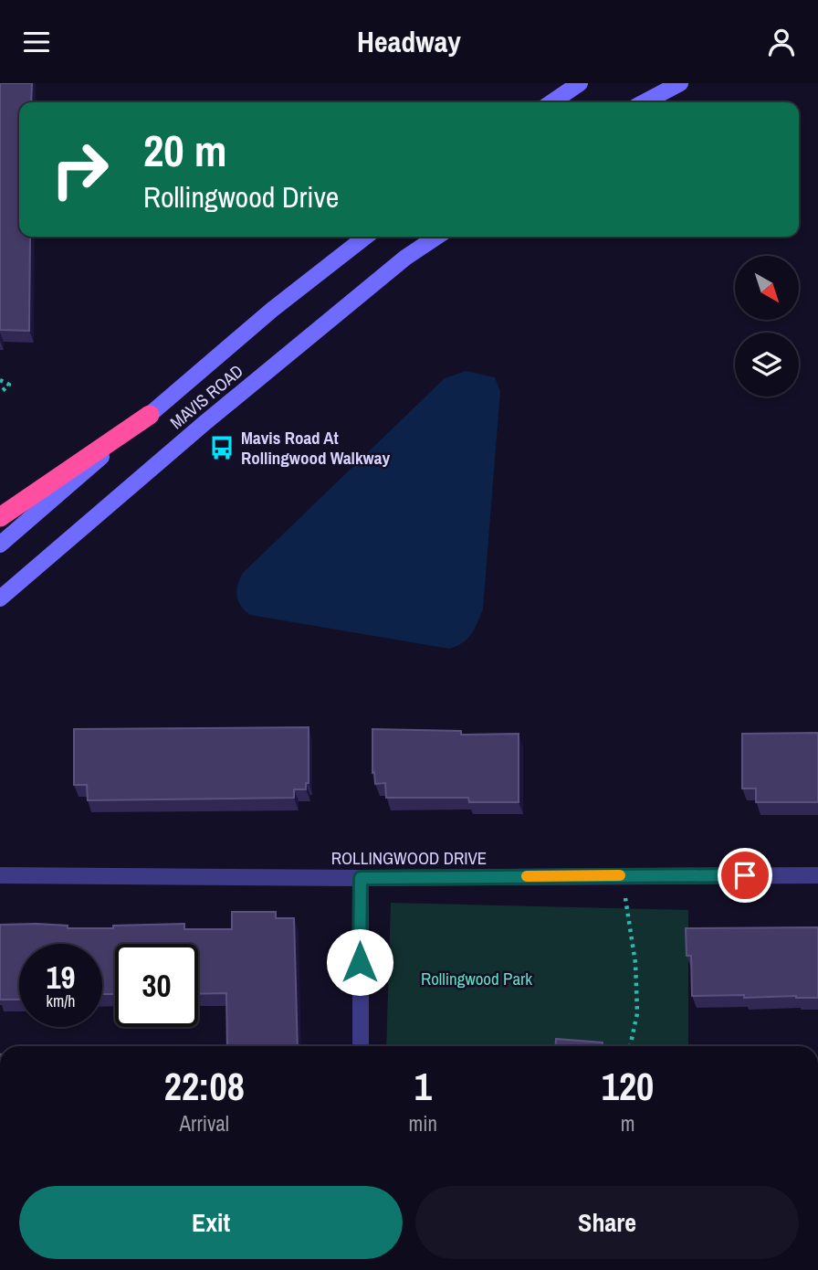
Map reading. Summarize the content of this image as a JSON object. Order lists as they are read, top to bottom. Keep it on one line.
{"streets":{"main road":["MAVIS ROAD"],"street":["ROLLINGWOOD DRIVE"]},"parks":["Rollingwood Park"],"places":{"bus stop":["Mavis Road At Rollingwood Walkway"]},"north":"bottom right","page":{"header":"Headway","turn":["20 m","Rollingwood Drive"],"speed":"19 km/h","limit":"30","eta":["22:08","Arrival","1","min","120","m"],"buttons":["Exit","Share"]}}
